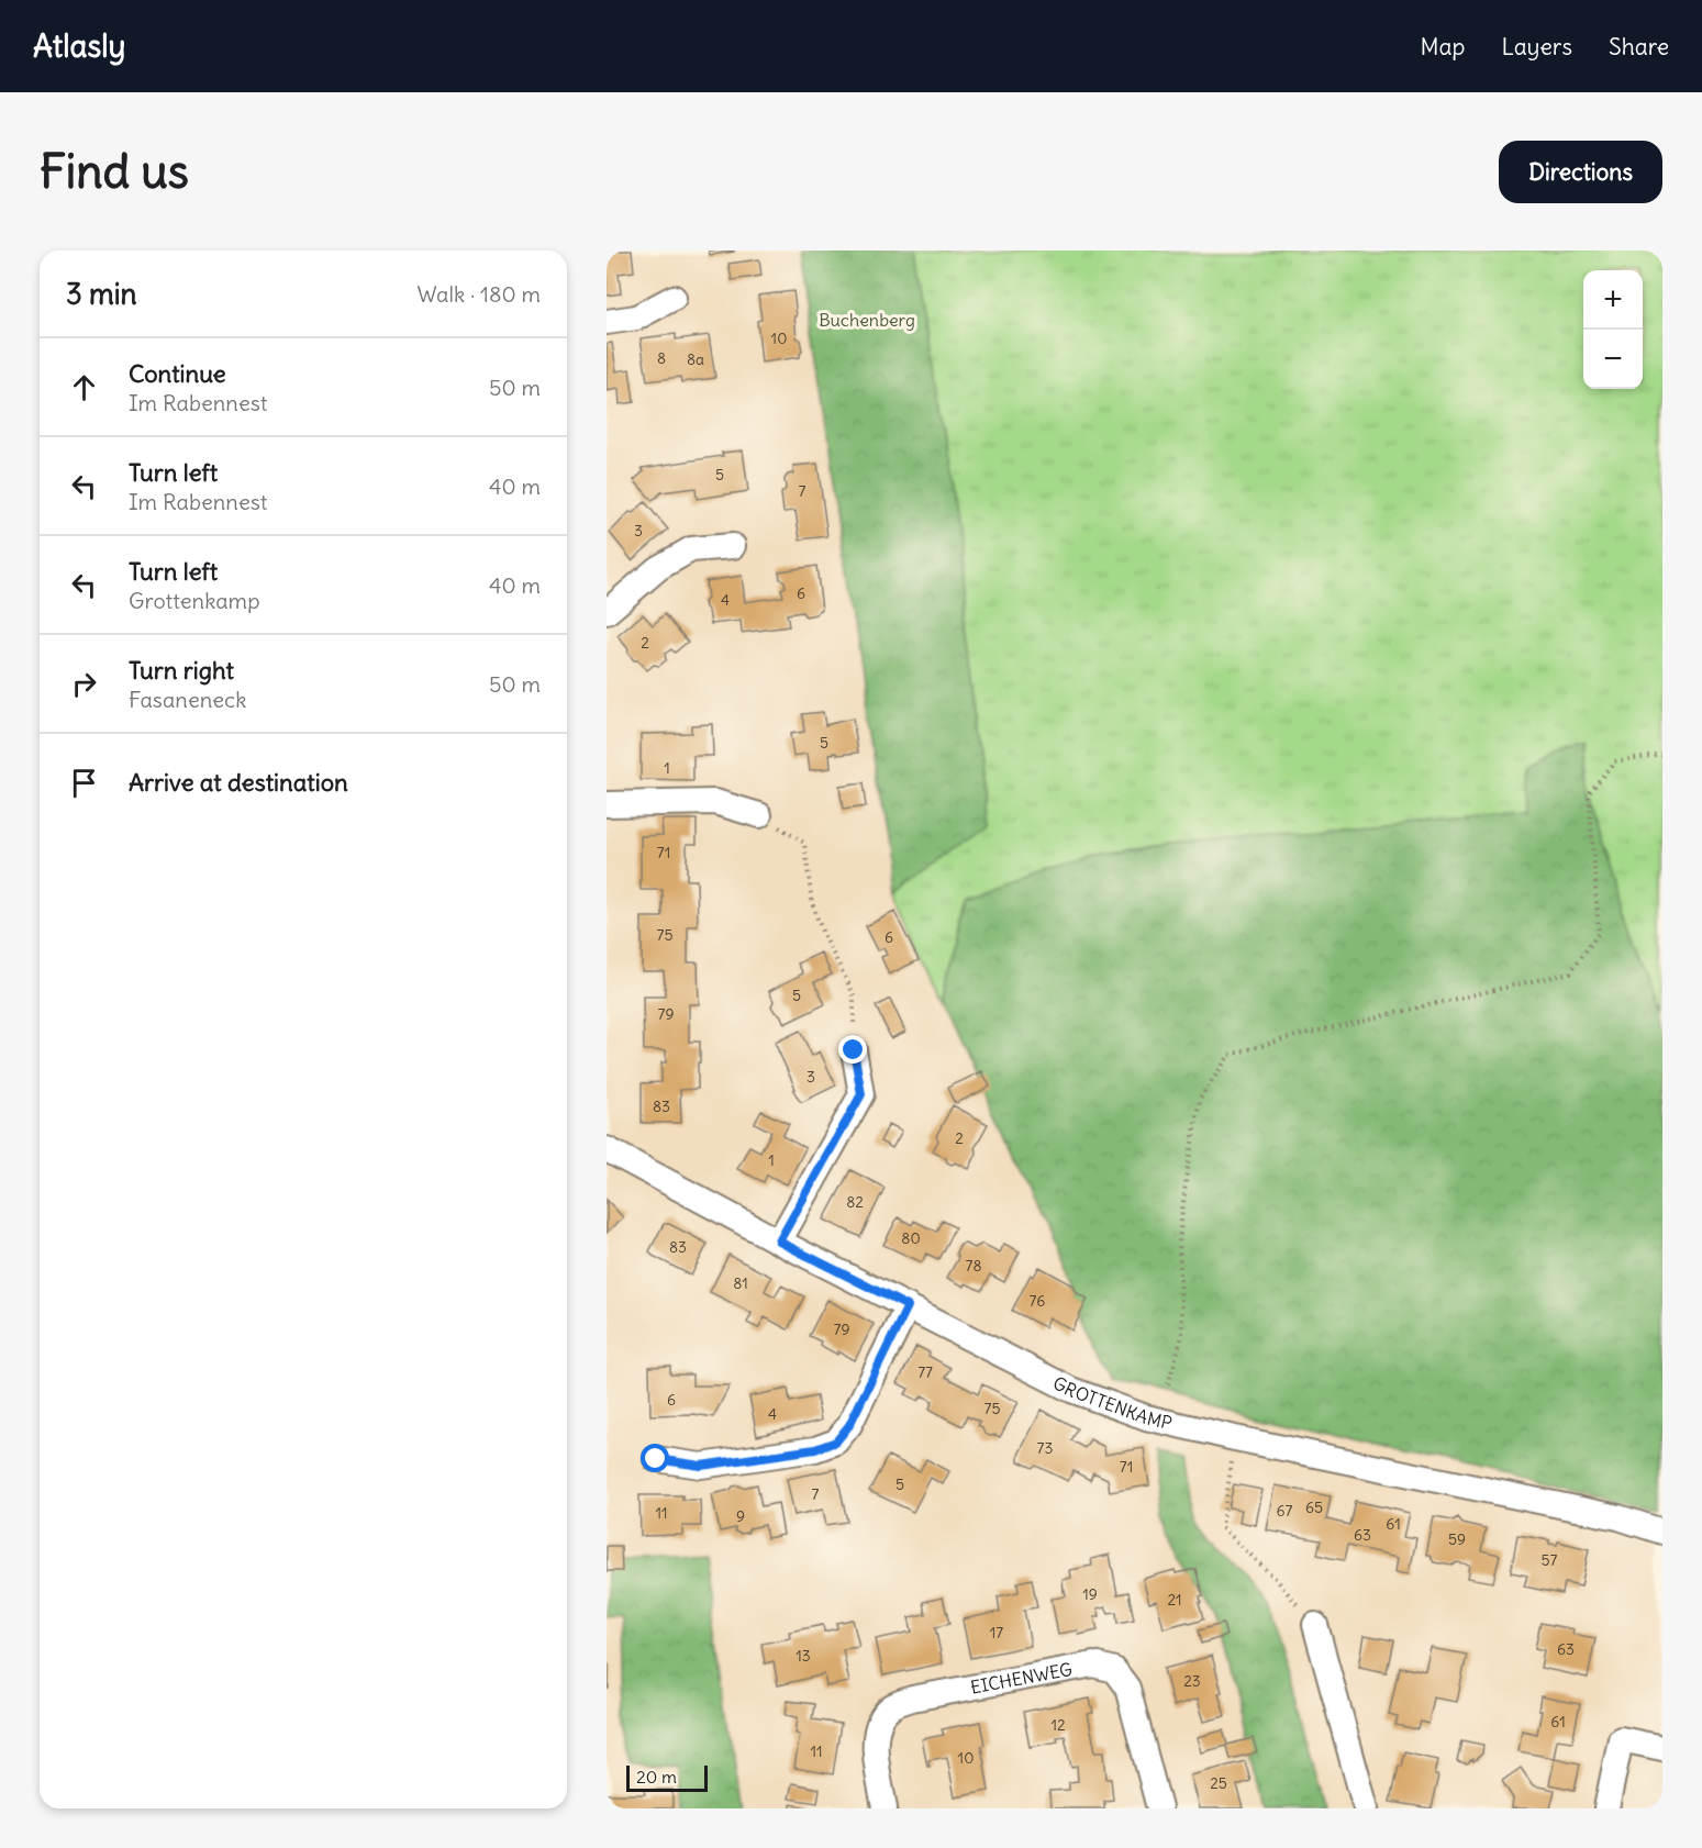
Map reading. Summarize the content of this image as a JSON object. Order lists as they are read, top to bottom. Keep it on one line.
{"streets":{"street":["GROTTENKAMP","EICHENWEG"]},"parks":["Buchenberg"],"house_numbers":["10","8","8a","5","7","3","6","4","2","5","1","71","75","6","5","79","3","83","2","1","82","80","83","78","81","76","79","77","6","75","4","73","71","5","7","65","67","11","9","61","63","59","57","19","21","17","63","13","23","61","12","11","10","25"],"scale_bar":"20 m","page":{"header":"Atlasly","nav":["Map","Layers","Share"],"buttons":"Directions","title":"Find us","heading":["3 min","Walk · 180 m"],"map_buttons":["+","−"],"list":[["Continue","Im Rabennest","50 m"],["Turn left","Im Rabennest","40 m"],["Turn left","Grottenkamp","40 m"],["Turn right","Fasaneneck","50 m"],"Arrive at destination"],"scale":"20 m"}}
